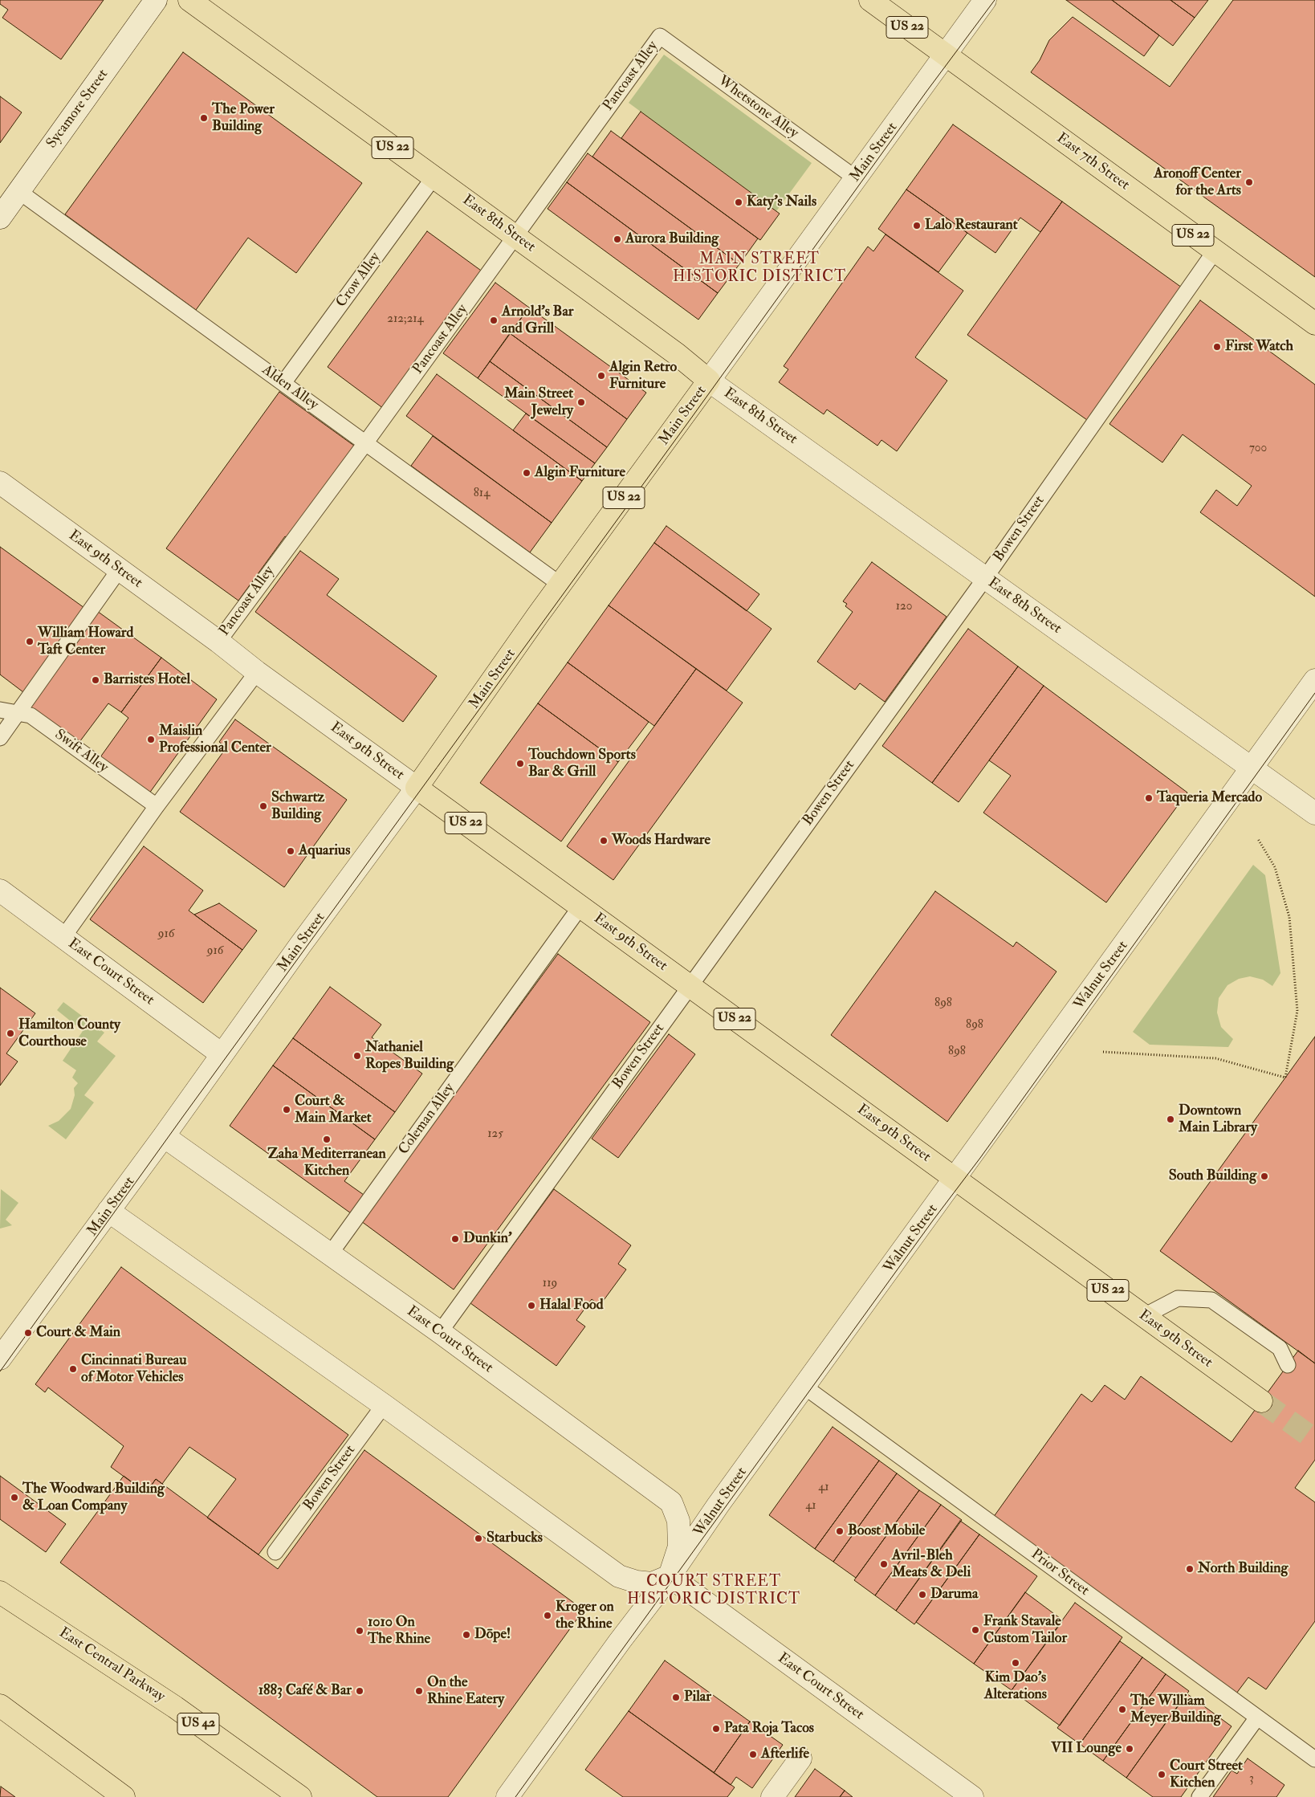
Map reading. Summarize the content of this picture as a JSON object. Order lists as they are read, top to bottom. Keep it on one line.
{"streets":{"main road":["US 22","Main Street","East 7th Street","East 8th Street","East 9th Street","East Central Parkway","US 42"],"street":["Sycamore Street","East Court Street","Walnut Street"],"lane":["Pancoast Alley","Whetstone Alley","Crow Alley","Alden Alley","Bowen Street","Swift Alley","Coleman Alley","Prior Street"]},"crossings":[["Pancoast Alley","Whetstone Alley"],["Pancoast Alley","East 8th Street"],["Pancoast Alley","Alden Alley"],["Pancoast Alley","East 9th Street"],["Whetstone Alley","Main Street"],["Sycamore Street","Alden Alley"],["Main Street","East 7th Street"],["Main Street","East 8th Street"],["Main Street","Alden Alley"],["Main Street","East 9th Street"],["Main Street","East Court Street"],["East 7th Street","Bowen Street"],["East 8th Street","Crow Alley"],["East 8th Street","Bowen Street"],["East 8th Street","Walnut Street"],["Crow Alley","Alden Alley"],["Bowen Street","East 9th Street"],["Bowen Street","East Court Street"],["East 9th Street","Walnut Street"],["East 9th Street","Coleman Alley"],["East Court Street","Walnut Street"],["East Court Street","Coleman Alley"],["Walnut Street","Prior Street"]],"districts":["MAIN STREET HISTORIC DISTRICT","COURT STREET HISTORIC DISTRICT"],"places":["The Power Building","Aronoff Center for the Arts","Katy's Nails","Lalo Restaurant","Aurora Building","Arnold’s Bar and Grill","First Watch","Algin Retro Furniture","Main Street Jewelry","Algin Furniture","William Howard Taft Center","Barristes Hotel","Maislin Professional Center","Touchdown Sports Bar & Grill","Taqueria Mercado","Schwartz Building","Woods Hardware","Aquarius","Hamilton County Courthouse","Nathaniel Ropes Building","Court & Main Market","Downtown Main Library","Zaha Mediterranean Kitchen","South Building","Dunkin'","Halal Food","Court & Main","Cincinnati Bureau of Motor Vehicles","The Woodward Building & Loan Company","Boost Mobile","Starbucks","Avril-Bleh Meats & Deli","North Building","Daruma","Kroger on the Rhine","Frank Stavale Custom Tailor","1010 On The Rhine","Dōpe!","Kim Dao's Alterations","1883 Café & Bar","On the Rhine Eatery","Pilar","The William Meyer Building","Pata Roja Tacos","VII Lounge","Afterlife","Court Street Kitchen"],"house_numbers":["212;214","700","814","120","916","916","898","898","898","125","119","41","41","3"]}
